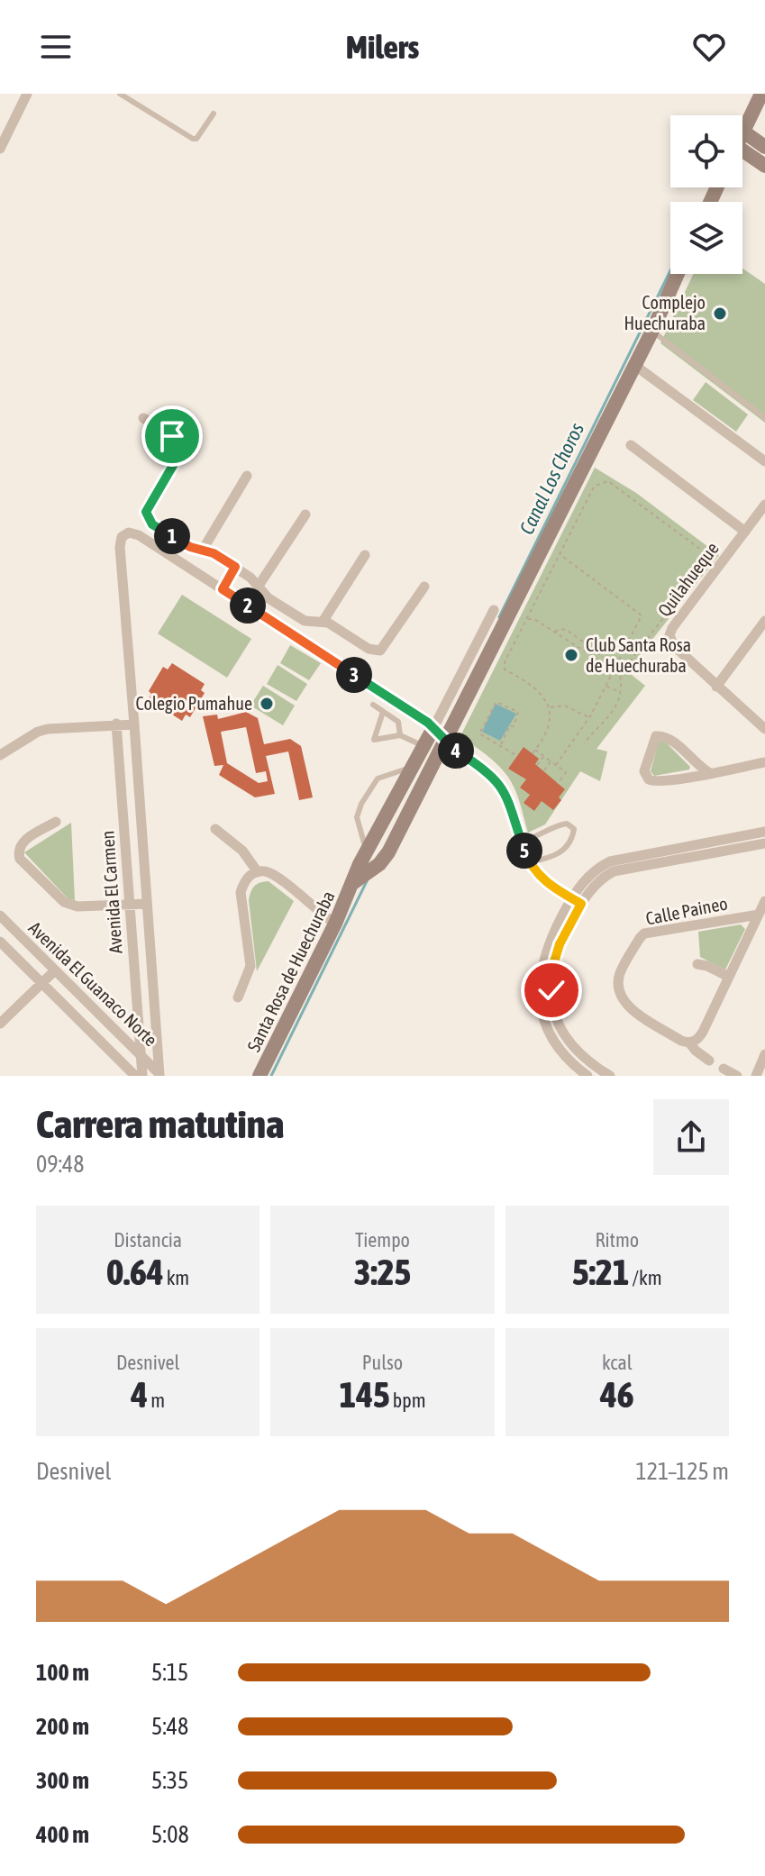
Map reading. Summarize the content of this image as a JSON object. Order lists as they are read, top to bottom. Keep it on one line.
{"streets":{"street":["Quilahueque","Avenida El Carmen","Calle Paineo","Santa Rosa de Huechuraba","Avenida El Guanaco Norte"]},"crossings":[["Avenida El Carmen","Avenida El Guanaco Norte"]],"water":["Canal Los Choros"],"places":["Complejo Huechuraba","Club Santa Rosa de Huechuraba","Colegio Pumahue"],"page":{"header":"Milers","pins":["1","2","3","4","5"],"heading":["Carrera matutina","09:48"],"stats":[["Distancia","0.64 km"],["Tiempo","3:25"],["Ritmo","5:21 /km"],["Desnivel","4 m"],["Pulso","145 bpm"],["kcal","46"]],"chart":["Desnivel","121–125 m"],"list":[{"name":"100 m","note":"5:15"},{"name":"200 m","note":"5:48"},{"name":"300 m","note":"5:35"},{"name":"400 m","note":"5:08"}]}}
